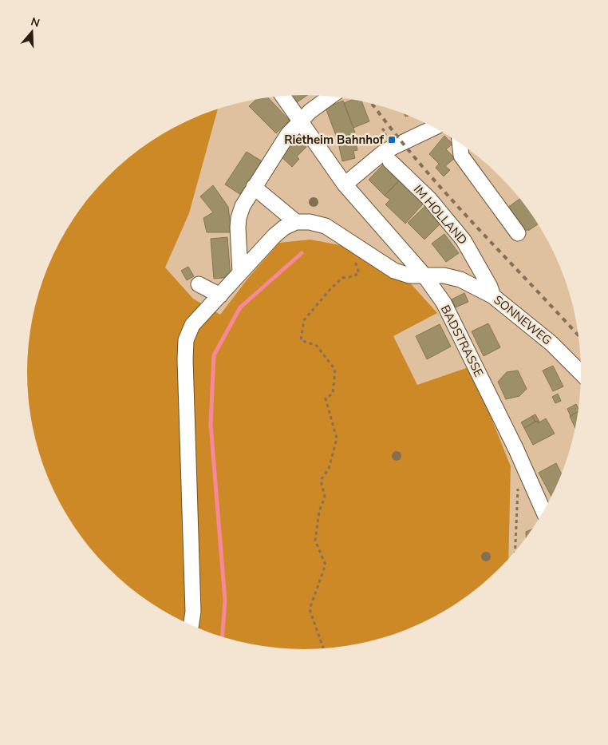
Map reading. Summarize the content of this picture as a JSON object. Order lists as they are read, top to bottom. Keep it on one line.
{"streets":{"street":["IM HOLLAND","SONNEWEG","BADSTRASSE"]},"crossings":[["IM HOLLAND","SONNEWEG"],["SONNEWEG","BADSTRASSE"]],"places":{"transit":["Rietheim Bahnhof"]},"north":"top"}
